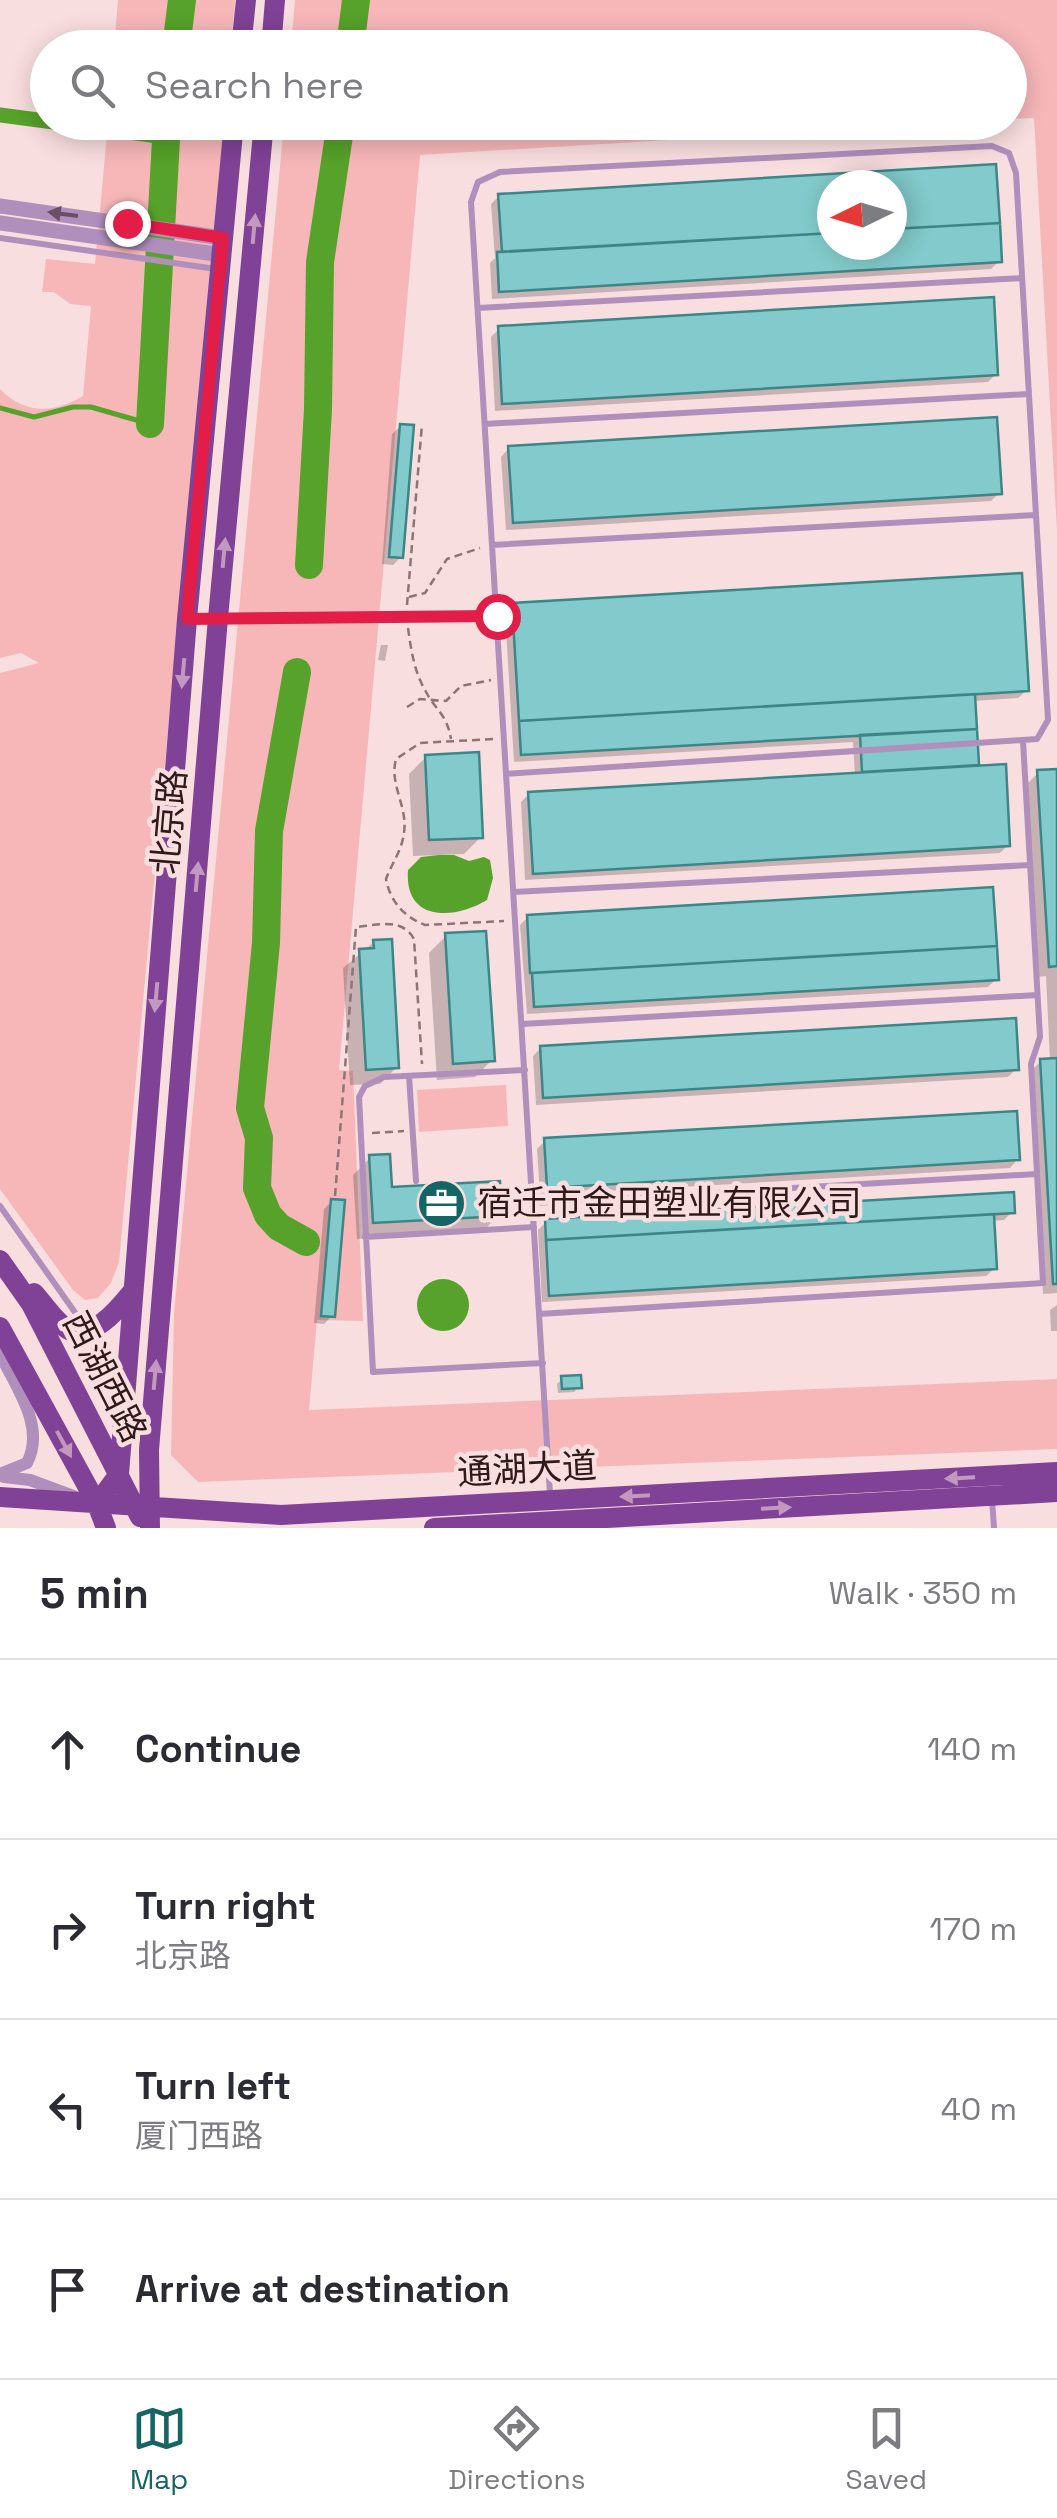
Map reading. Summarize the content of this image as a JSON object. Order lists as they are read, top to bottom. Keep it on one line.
{"streets":{"main road":["北京路","西湖西路","通湖大道"]},"crossings":[["北京路","西湖西路"],["北京路","通湖大道"],["西湖西路","通湖大道"]],"places":{"office":["宿迁市金田塑业有限公司"]},"north":"left","page":{"search":"Search here","heading":["5 min","Walk · 350 m"],"list":[["Continue","140 m"],["Turn right","北京路","170 m"],["Turn left","厦门西路","40 m"],"Arrive at destination"],"nav":["Map","Directions","Saved"]}}
